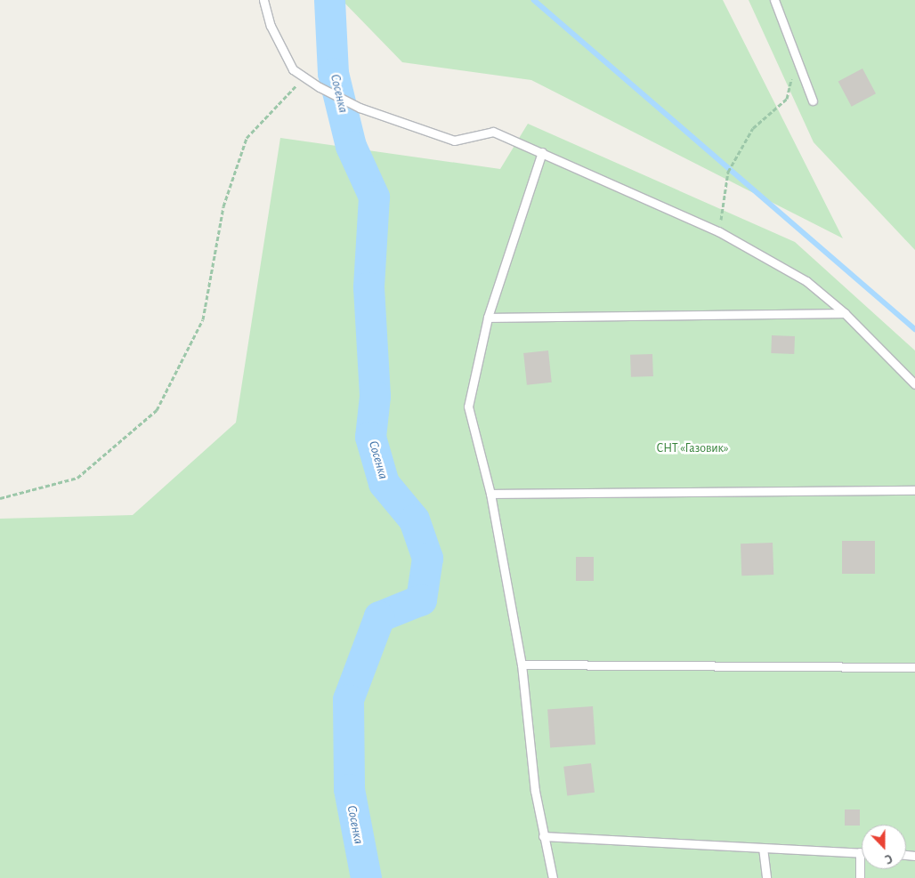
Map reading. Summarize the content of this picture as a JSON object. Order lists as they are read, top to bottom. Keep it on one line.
{"water":["Сосенка"],"parks":["СНТ «Газовик»"],"north":"bottom"}
